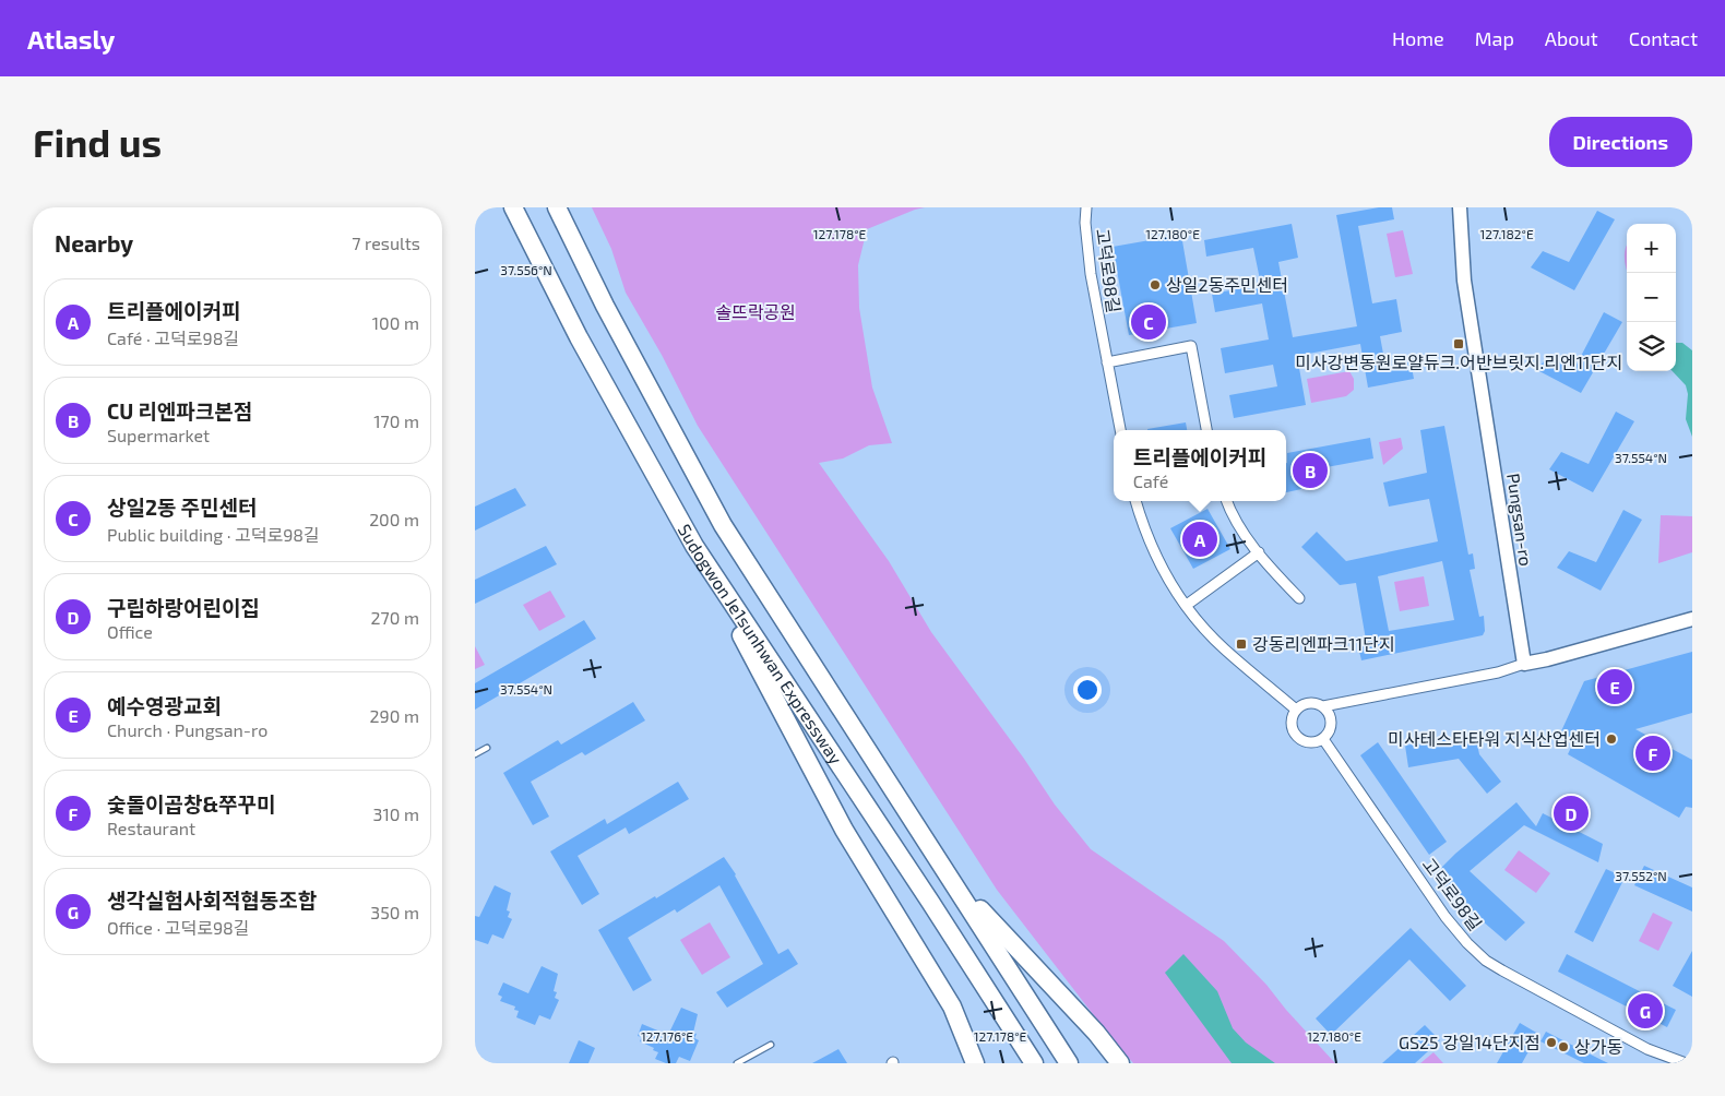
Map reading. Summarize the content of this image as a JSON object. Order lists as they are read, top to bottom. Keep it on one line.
{"streets":{"highway":["Sudogwon Je1sunhwan Expressway"],"street":["고덕로98길","Pungsan-ro"]},"parks":["솔뜨락공원"],"places":{"other":["상일2동주민센터","미사테스타타워 지식산업센터","GS25 강일14단지점","상가동"],"transit":["미사강변동원로얄듀크.어반브릿지.리엔11단지","강동리엔파크11단지"]},"page":{"header":"Atlasly","nav":["Home","Map","About","Contact"],"buttons":"Directions","title":"Find us","heading":["Nearby","7 results"],"map_buttons":["+","−"],"list":[{"mark":"A","name":"트리플에이커피","note":"Café · 고덕로98길","value":"100 m"},{"mark":"B","name":"CU 리엔파크본점","note":"Supermarket","value":"170 m"},{"mark":"C","name":"상일2동 주민센터","note":"Public building · 고덕로98길","value":"200 m"},{"mark":"D","name":"구립하랑어린이집","note":"Office","value":"270 m"},{"mark":"E","name":"예수영광교회","note":"Church · Pungsan-ro","value":"290 m"},{"mark":"F","name":"숯돌이곱창&쭈꾸미","note":"Restaurant","value":"310 m"},{"mark":"G","name":"생각실험사회적협동조합","note":"Office · 고덕로98길","value":"350 m"}],"pins":["C","B","A","E","F","D","G"],"popup":["트리플에이커피","Café"]},"coordinates":["127.178°E","127.180°E","127.182°E","37.556°N","37.554°N","37.552°N","127.176°E"]}
